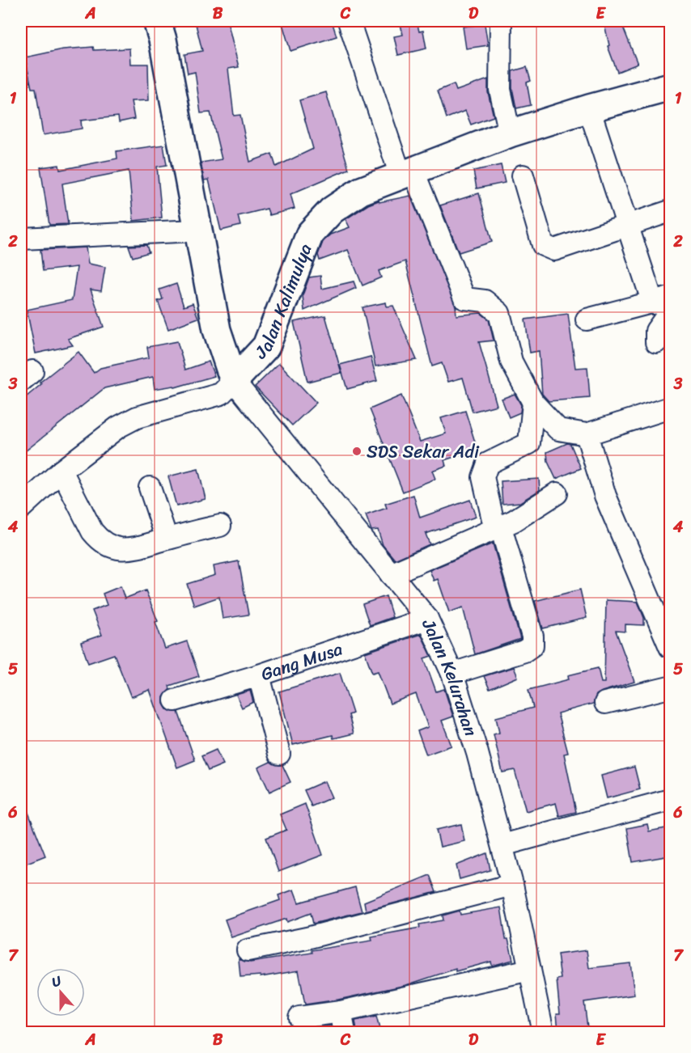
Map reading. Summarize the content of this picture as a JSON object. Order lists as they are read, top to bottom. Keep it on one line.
{"streets":{"street":["Jalan Kalimulya","Gang Musa","Jalan Kelurahan"]},"crossings":[["Jalan Kalimulya","Jalan Kelurahan"],["Gang Musa","Jalan Kelurahan"]],"places":["SDS Sekar Adi"],"north":"top","grid":{"columns":["A","B","C","D","E"],"rows":["1","2","3","4","5","6","7"]}}
